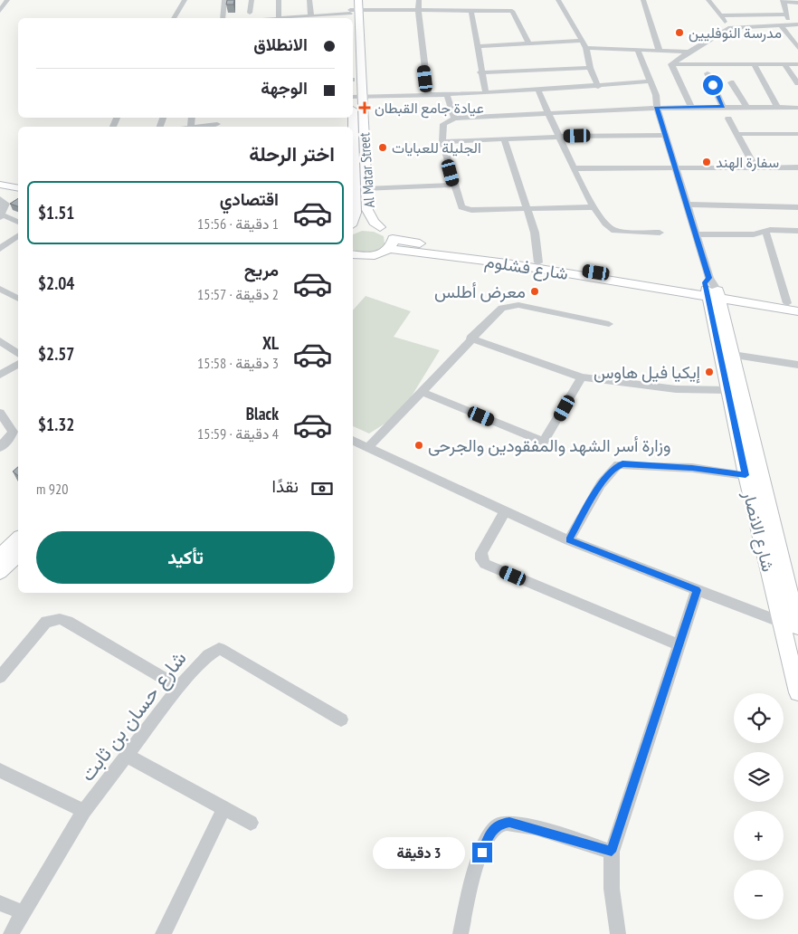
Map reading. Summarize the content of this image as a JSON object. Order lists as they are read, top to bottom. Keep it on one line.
{"streets":{"main road":["Al Matar Street","شارع فشلوم","شارع الانصار"],"street":["شارع حسان بن ثابت"]},"crossings":[["شارع فشلوم","شارع الانصار"]],"places":{"other":["مدرسة النوفليين","الجليلة للعبايات","سفارة الهند","معرض أطلس","إيكيا فيل هاوس","وزارة أسر الشهد والمفقودين والجرحى"],"health":["عيادة جامع القبطان"]},"page":{"banner":["الانطلاق","الوجهة"],"heading":"اختر الرحلة","list":[{"name":"اقتصادي","note":"1 دقيقة · 15:56","value":"$1.51"},{"name":"مريح","note":"2 دقيقة · 15:57","value":"$2.04"},{"name":"XL","note":"3 دقيقة · 15:58","value":"$2.57"},{"name":"Black","note":"4 دقيقة · 15:59","value":"$1.32"}],"pay":["نقدًا","920 m"],"buttons":"تأكيد","map_buttons":["+","−"],"bubble":"3 دقيقة"}}
